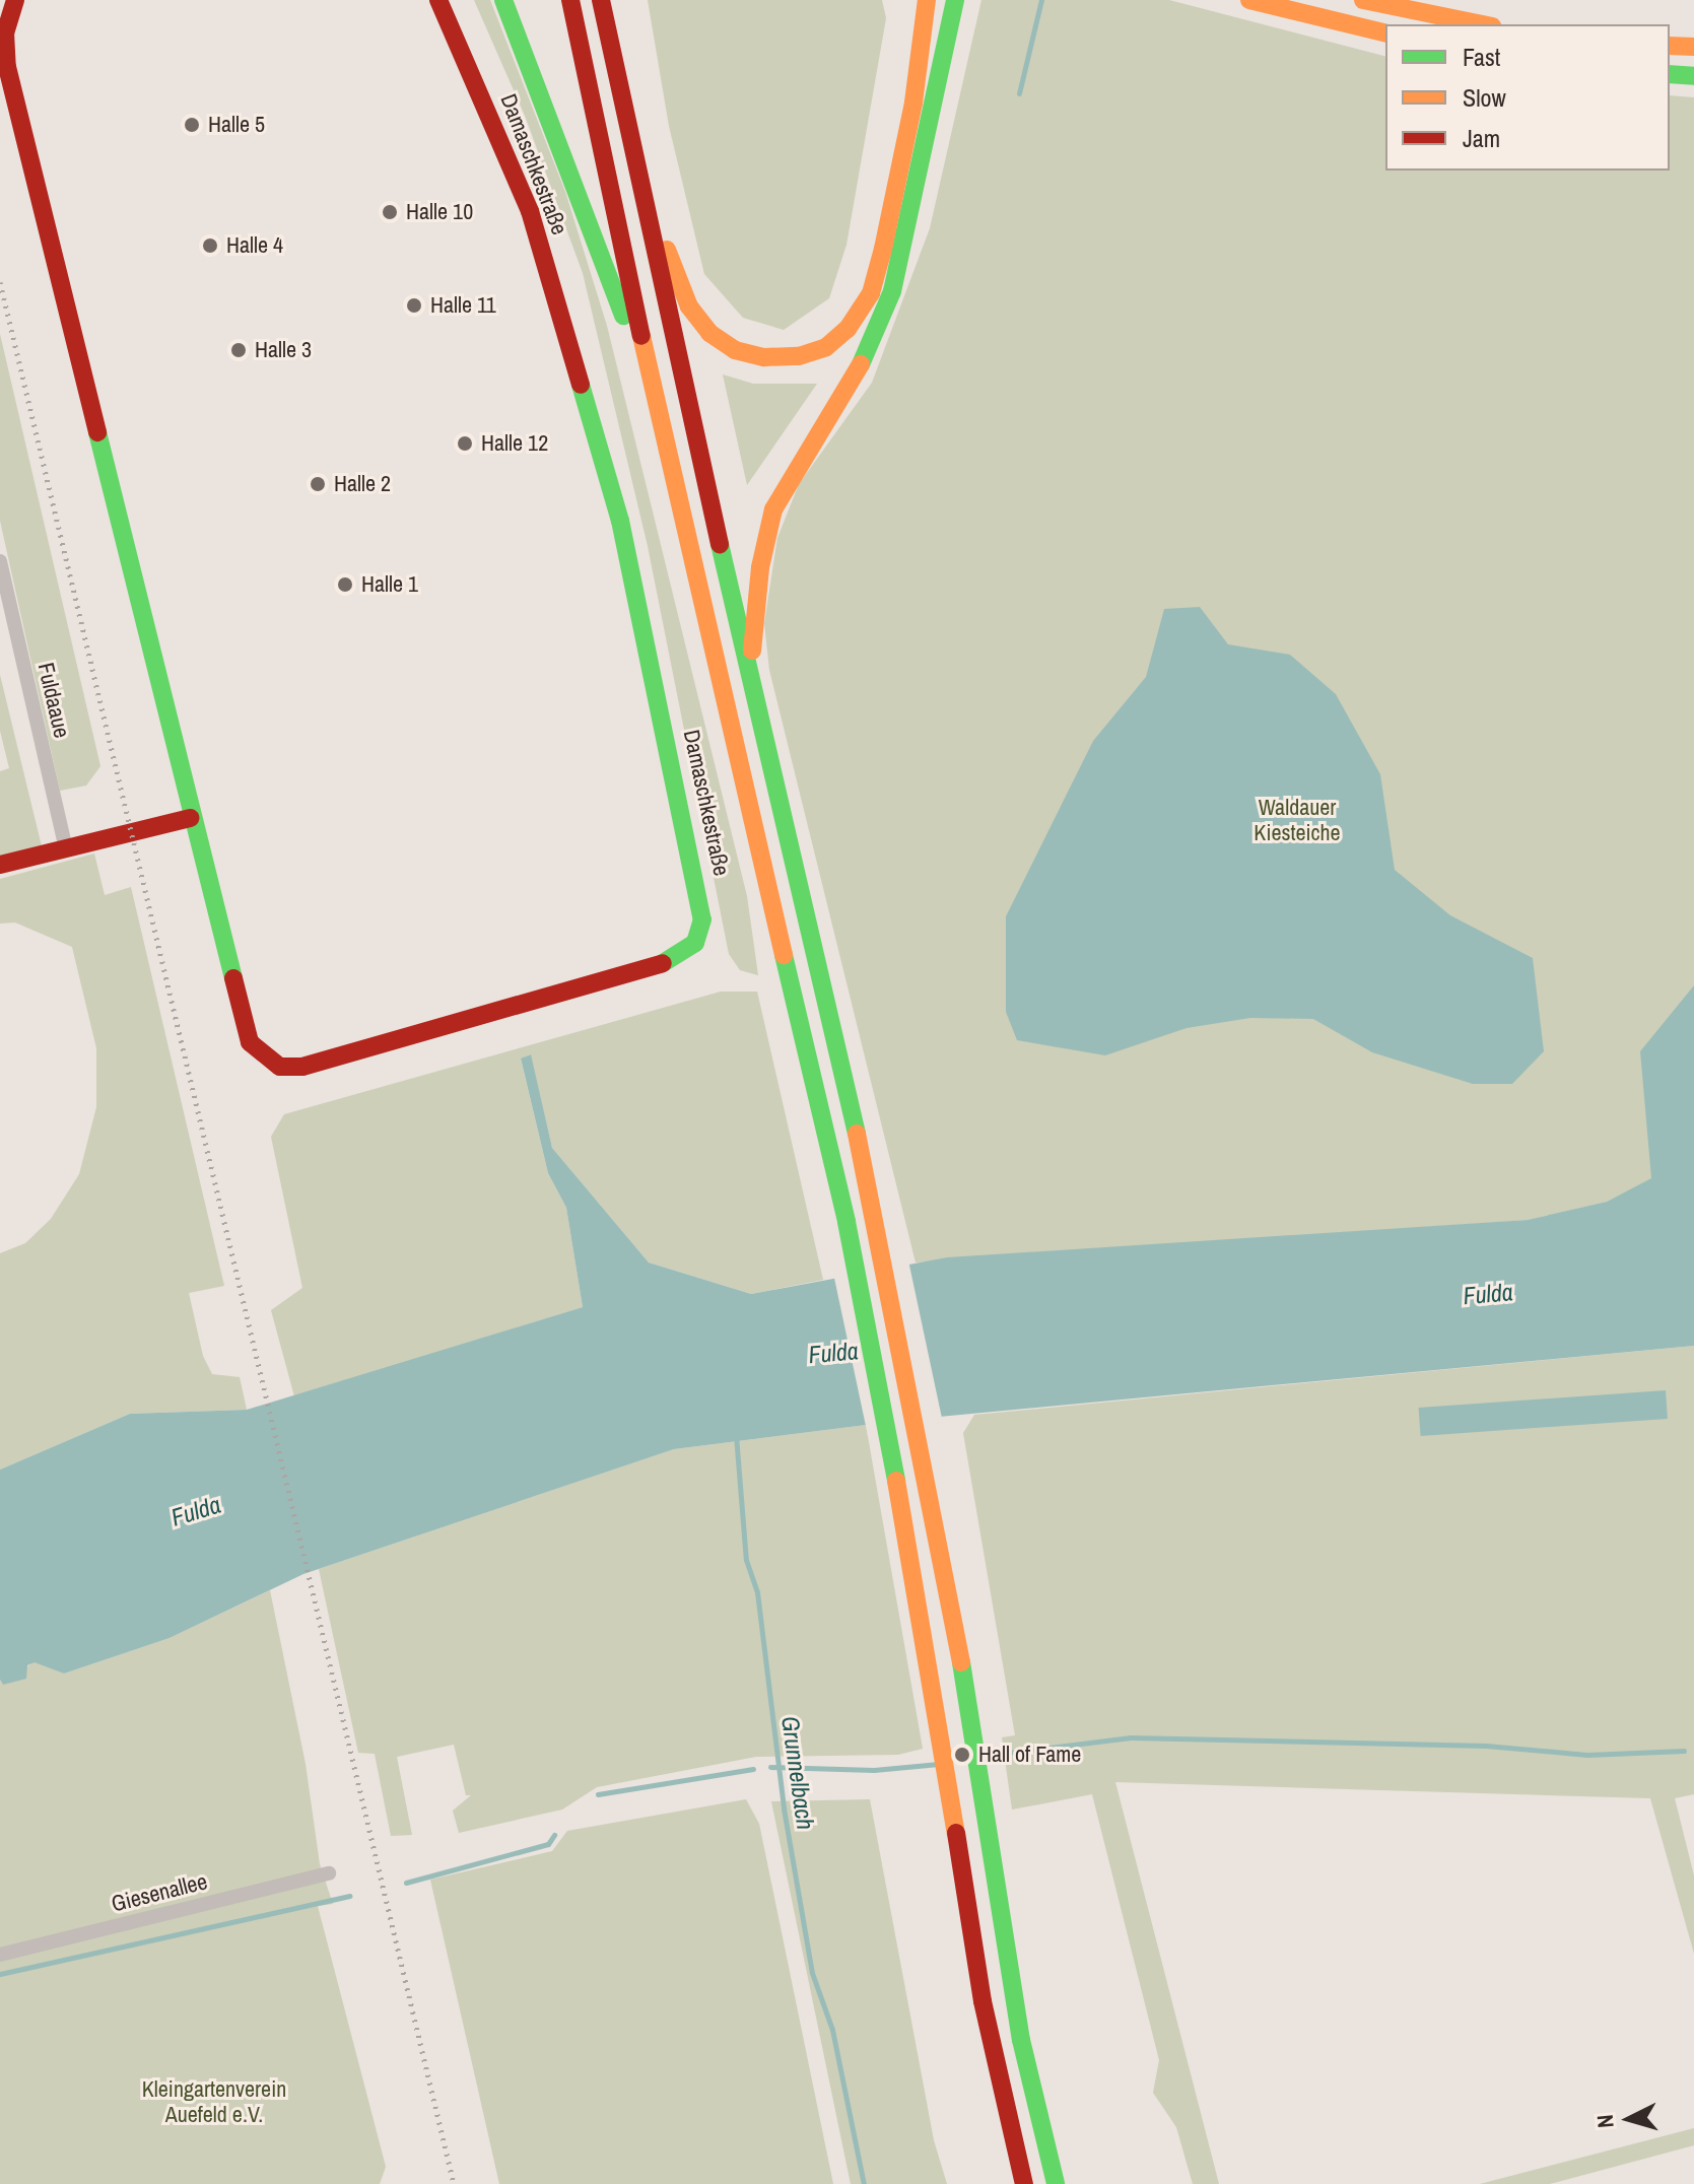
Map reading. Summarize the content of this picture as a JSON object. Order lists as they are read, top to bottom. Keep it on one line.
{"streets":{"main road":["Damaschkestraße"],"street":["Fuldaaue","Giesenallee"]},"water":["Fulda","Grunnelbach"],"parks":["Waldauer Kiesteiche","Kleingartenverein Auefeld e.V."],"places":["Halle 5","Halle 10","Halle 4","Halle 11","Halle 3","Halle 12","Halle 2","Halle 1","Hall of Fame"],"legend":["Fast","Slow","Jam"],"north":"left"}
